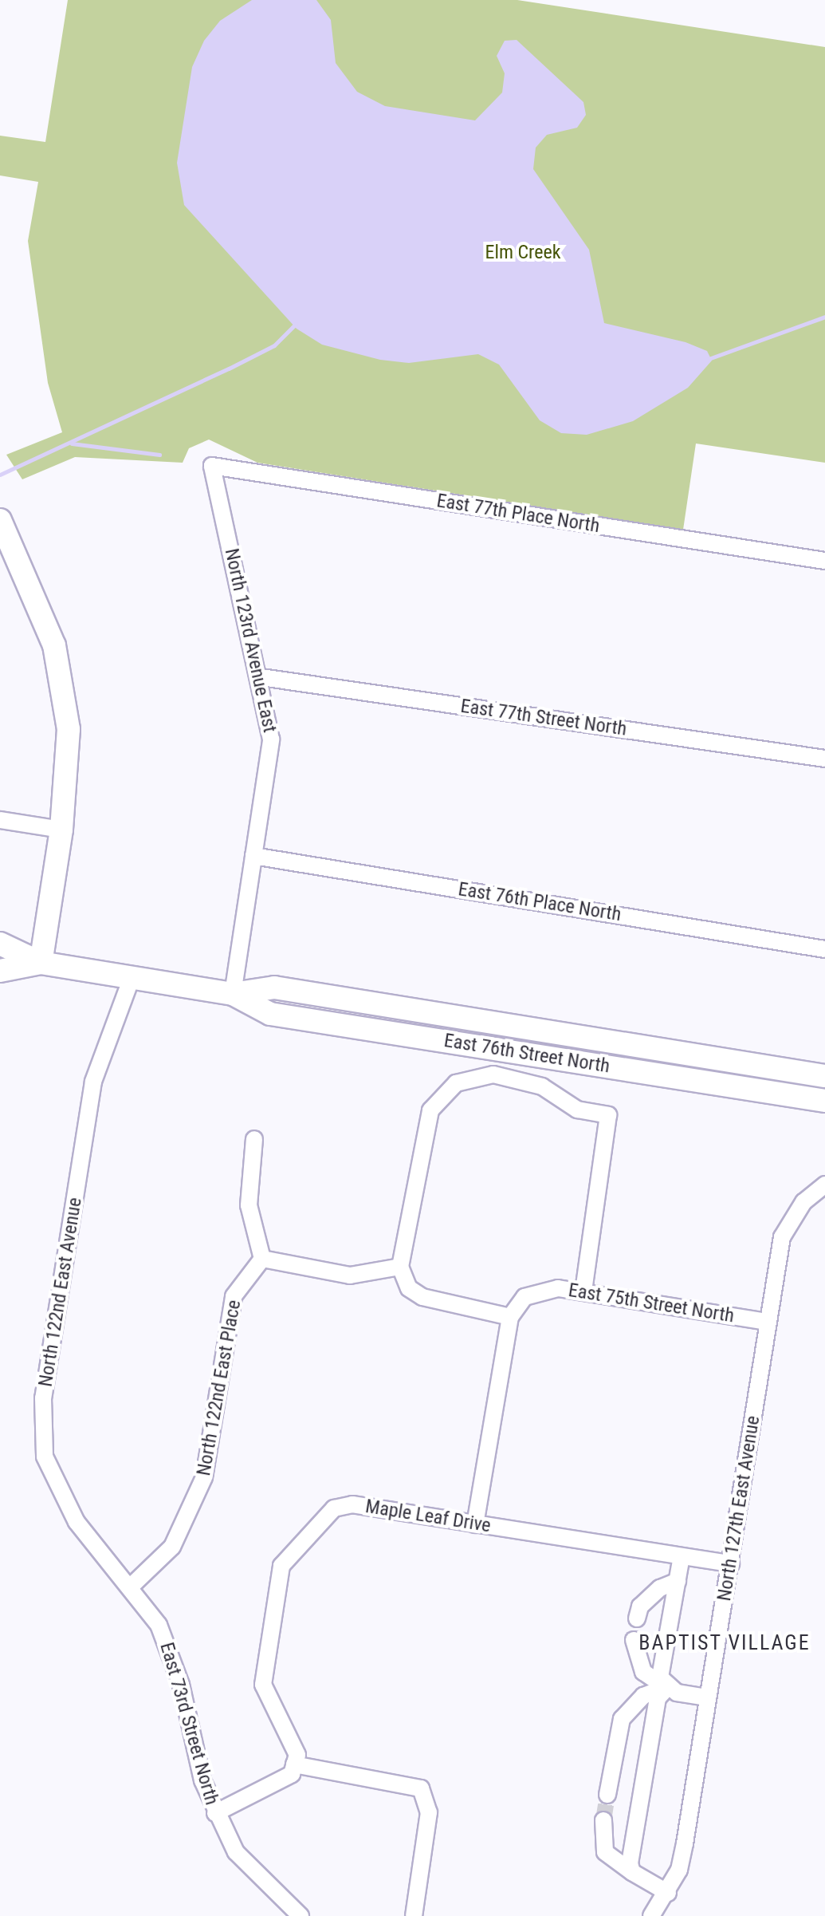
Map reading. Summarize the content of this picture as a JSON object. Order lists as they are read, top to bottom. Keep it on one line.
{"streets":{"main road":["East 76th Street North"],"street":["East 77th Place North","North 123rd Avenue East","East 77th Street North","East 76th Place North","North 122nd East Avenue","East 75th Street North","North 122nd East Place","North 127th East Avenue","Maple Leaf Drive","East 73rd Street North"]},"crossings":[["East 77th Place North","North 123rd Avenue East"],["North 123rd Avenue East","East 77th Street North"],["North 123rd Avenue East","East 76th Place North"],["North 123rd Avenue East","East 76th Street North"],["East 76th Street North","North 122nd East Avenue"],["North 122nd East Avenue","North 122nd East Place"],["North 122nd East Avenue","East 73rd Street North"],["East 75th Street North","North 127th East Avenue"],["North 122nd East Place","East 73rd Street North"],["North 127th East Avenue","Maple Leaf Drive"]],"districts":["BAPTIST VILLAGE"],"parks":["Elm Creek"]}
